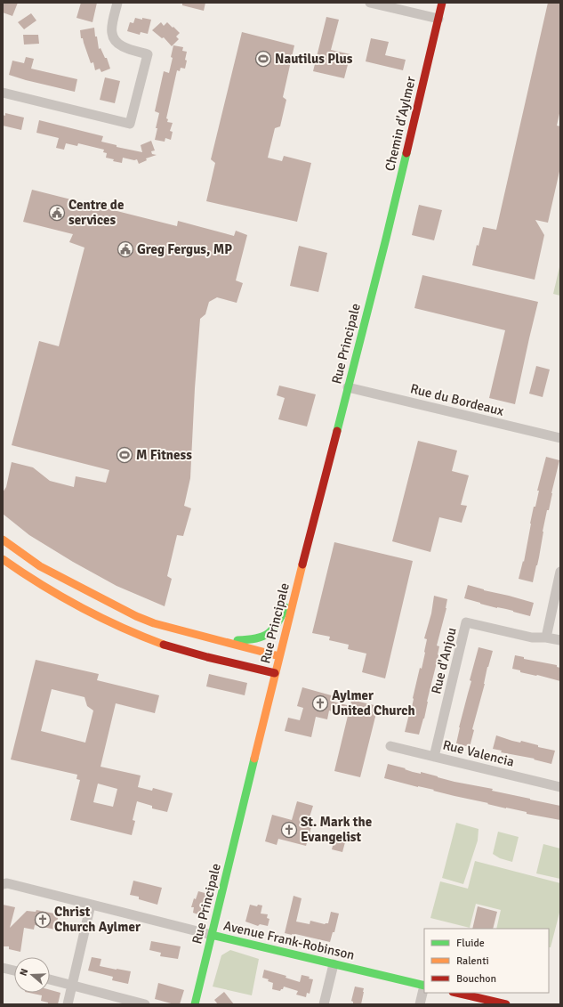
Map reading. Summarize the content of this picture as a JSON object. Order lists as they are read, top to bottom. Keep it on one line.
{"streets":{"main road":["Chemin d'Aylmer","Rue Principale","Avenue Frank-Robinson"],"street":["Rue du Bordeaux","Rue d'Anjou","Rue Valencia"]},"crossings":[["Chemin d'Aylmer","Rue Principale"],["Rue Principale","Rue du Bordeaux"],["Rue Principale","Avenue Frank-Robinson"],["Rue d'Anjou","Rue Valencia"]],"places":{"sports":["Nautilus Plus","M Fitness"],"public building":["Centre de services","Greg Fergus, MP"],"church":["Aylmer United Church","St. Mark the Evangelist","Christ Church Aylmer"]},"legend":["Fluide","Ralenti","Bouchon"],"north":"left"}
